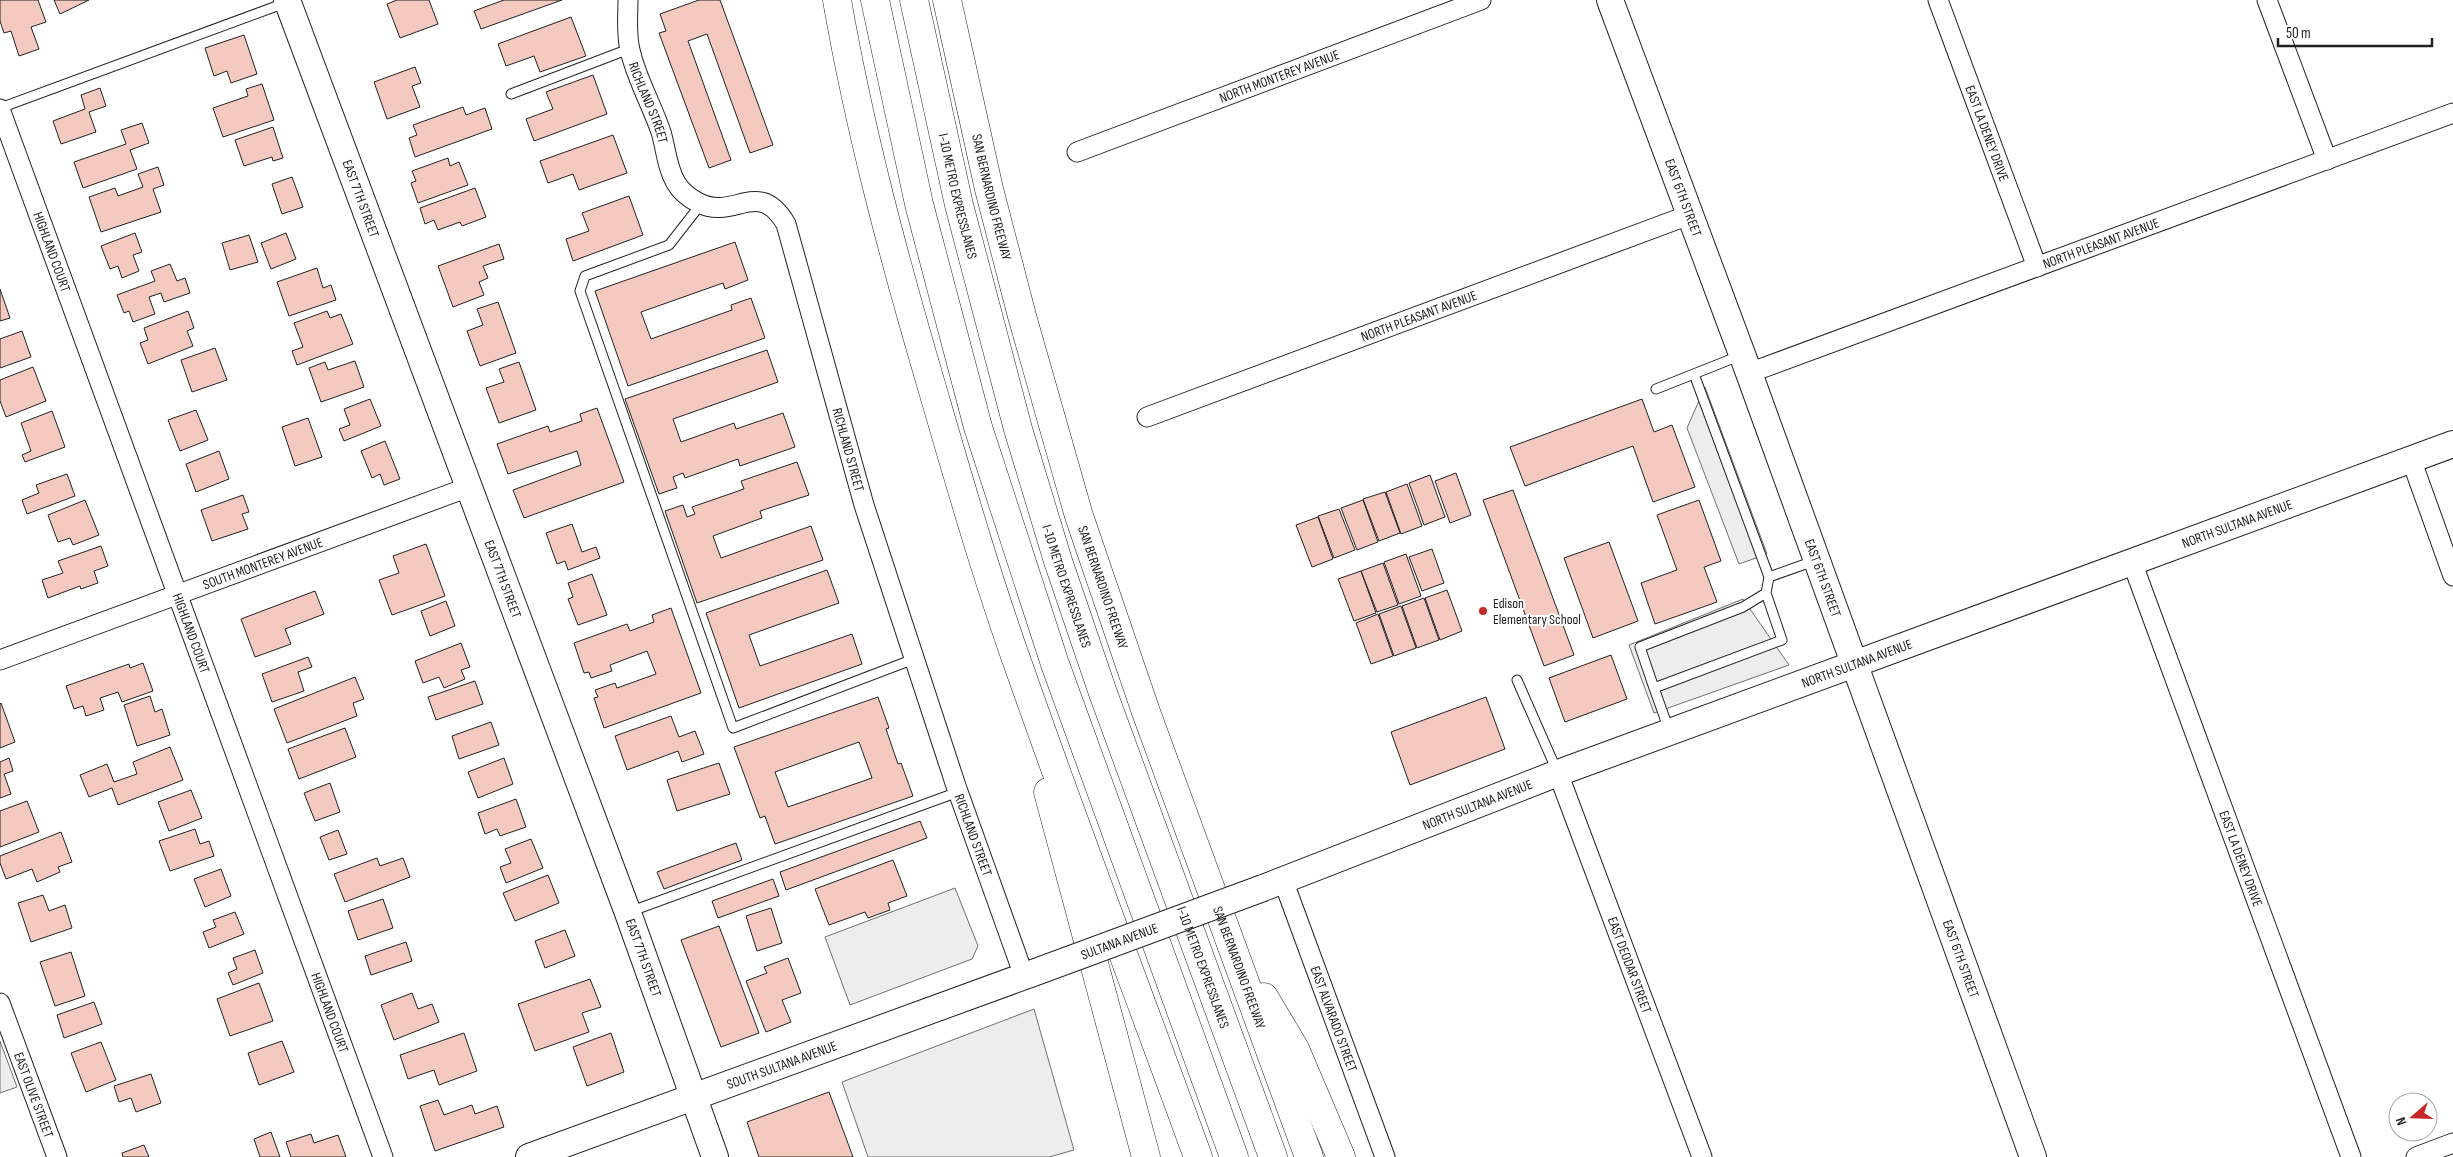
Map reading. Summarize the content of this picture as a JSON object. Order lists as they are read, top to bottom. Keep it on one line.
{"streets":{"highway":["I-10 METRO EXPRESSLANES","SAN BERNARDINO FREEWAY"],"street":["NORTH MONTEREY AVENUE","RICHLAND STREET","EAST LA DENEY DRIVE","EAST 7TH STREET","EAST 6TH STREET","NORTH PLEASANT AVENUE","HIGHLAND COURT","NORTH SULTANA AVENUE","SOUTH MONTEREY AVENUE","SULTANA AVENUE","EAST DEODAR STREET","EAST ALVARADO STREET","SOUTH SULTANA AVENUE","EAST OLIVE STREET"]},"crossings":[["RICHLAND STREET","SULTANA AVENUE"],["RICHLAND STREET","SOUTH SULTANA AVENUE"],["EAST LA DENEY DRIVE","NORTH PLEASANT AVENUE"],["EAST LA DENEY DRIVE","NORTH SULTANA AVENUE"],["EAST 7TH STREET","SOUTH MONTEREY AVENUE"],["EAST 7TH STREET","SOUTH SULTANA AVENUE"],["EAST 6TH STREET","NORTH PLEASANT AVENUE"],["EAST 6TH STREET","NORTH SULTANA AVENUE"],["HIGHLAND COURT","SOUTH MONTEREY AVENUE"],["NORTH SULTANA AVENUE","SULTANA AVENUE"],["NORTH SULTANA AVENUE","EAST DEODAR STREET"],["NORTH SULTANA AVENUE","EAST ALVARADO STREET"],["SULTANA AVENUE","EAST ALVARADO STREET"],["SULTANA AVENUE","SOUTH SULTANA AVENUE"]],"places":["Edison Elementary School"],"scale_bar":"50 m","north":"left"}
